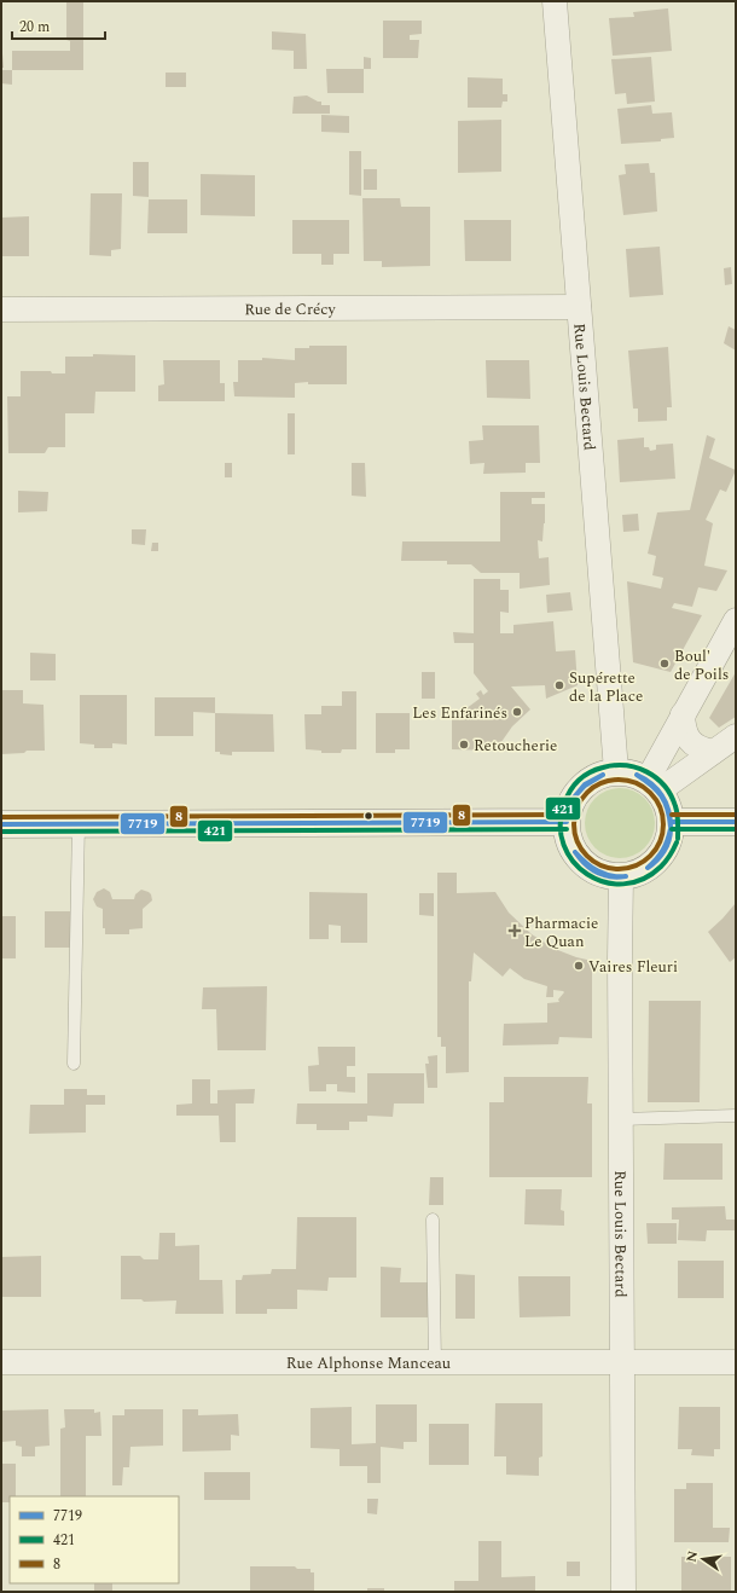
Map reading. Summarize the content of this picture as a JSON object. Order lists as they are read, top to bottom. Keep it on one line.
{"streets":{"street":["Rue de Crécy","Rue Louis Bectard","Rue Alphonse Manceau"]},"crossings":[["Rue de Crécy","Rue Louis Bectard"],["Rue Louis Bectard","Rue Alphonse Manceau"]],"places":{"other":["Boul' de Poils","Supérette de la Place","Les Enfarinés","Retoucherie","Vaires Fleuri"],"health":["Pharmacie Le Quan"]},"lines":["transit line 421","transit line 7719","transit line 8"],"legend":["7719","421","8"],"scale_bar":"20 m","north":"left"}
